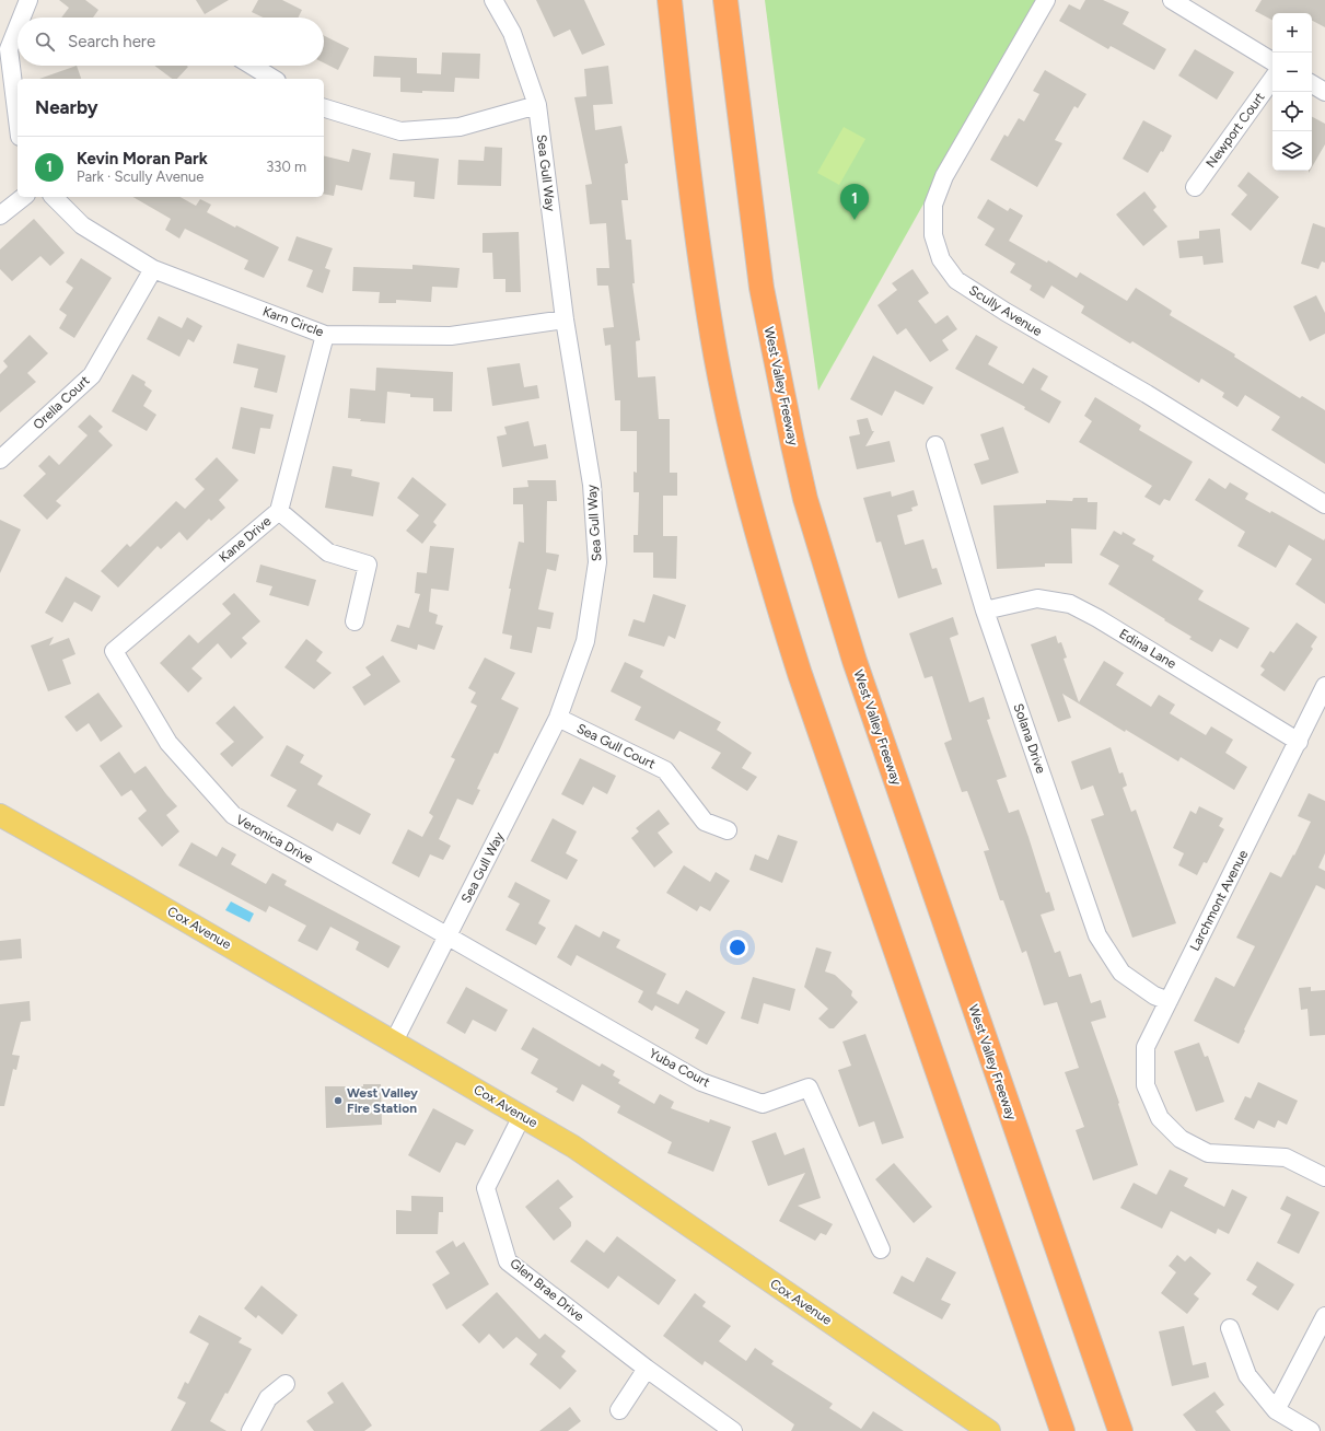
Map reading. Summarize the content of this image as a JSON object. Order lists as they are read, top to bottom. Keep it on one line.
{"streets":{"highway":["West Valley Freeway"],"main road":["Cox Avenue"],"street":["Newport Court","Sea Gull Way","Scully Avenue","Karn Circle","Orella Court","Kane Drive","Edina Lane","Solana Drive","Sea Gull Court","Veronica Drive","Larchmont Avenue","Yuba Court","Glen Brae Drive"]},"crossings":[["Sea Gull Way","Karn Circle"],["Sea Gull Way","Sea Gull Court"],["Sea Gull Way","Veronica Drive"],["Sea Gull Way","Cox Avenue"],["Sea Gull Way","Yuba Court"],["Karn Circle","Orella Court"],["Karn Circle","Kane Drive"],["Kane Drive","Veronica Drive"],["Edina Lane","Solana Drive"],["Edina Lane","Larchmont Avenue"],["Solana Drive","Larchmont Avenue"],["Veronica Drive","Yuba Court"],["Cox Avenue","Glen Brae Drive"]],"places":["West Valley Fire Station"],"page":{"map_buttons":["+","−"],"search":"Search here","heading":"Nearby","list":[{"mark":"1","name":"Kevin Moran Park","note":"Park · Scully Avenue","value":"330 m"}],"pins":"1"}}
